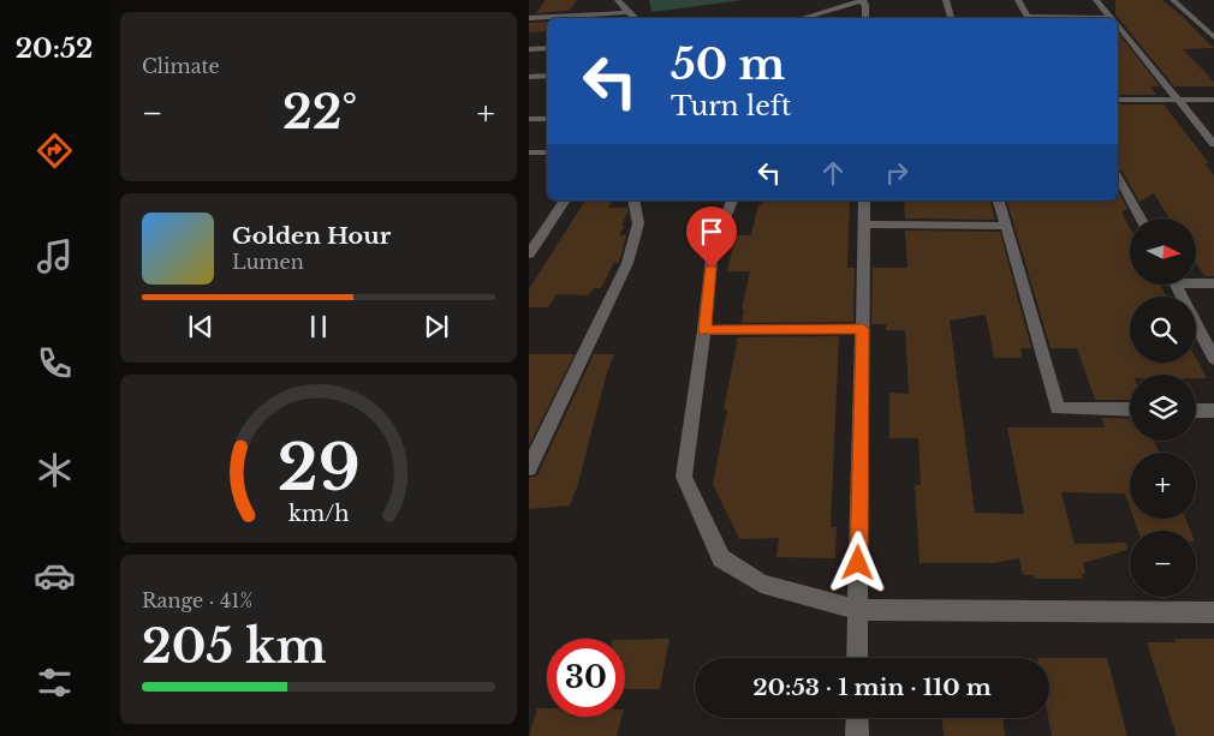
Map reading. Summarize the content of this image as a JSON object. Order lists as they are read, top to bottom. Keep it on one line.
{"north":"right","page":{"tabs":"20:52","tile":["Climate",["Range · 41%","205 km"]],"turn":["50 m","Turn left"],"heat":["−","22°","+"],"song":["Golden Hour","Lumen"],"map_buttons":["+","−"],"limit":"30","trip":"20:53 · 1 min · 110 m","gauge":["29","km/h"]}}
